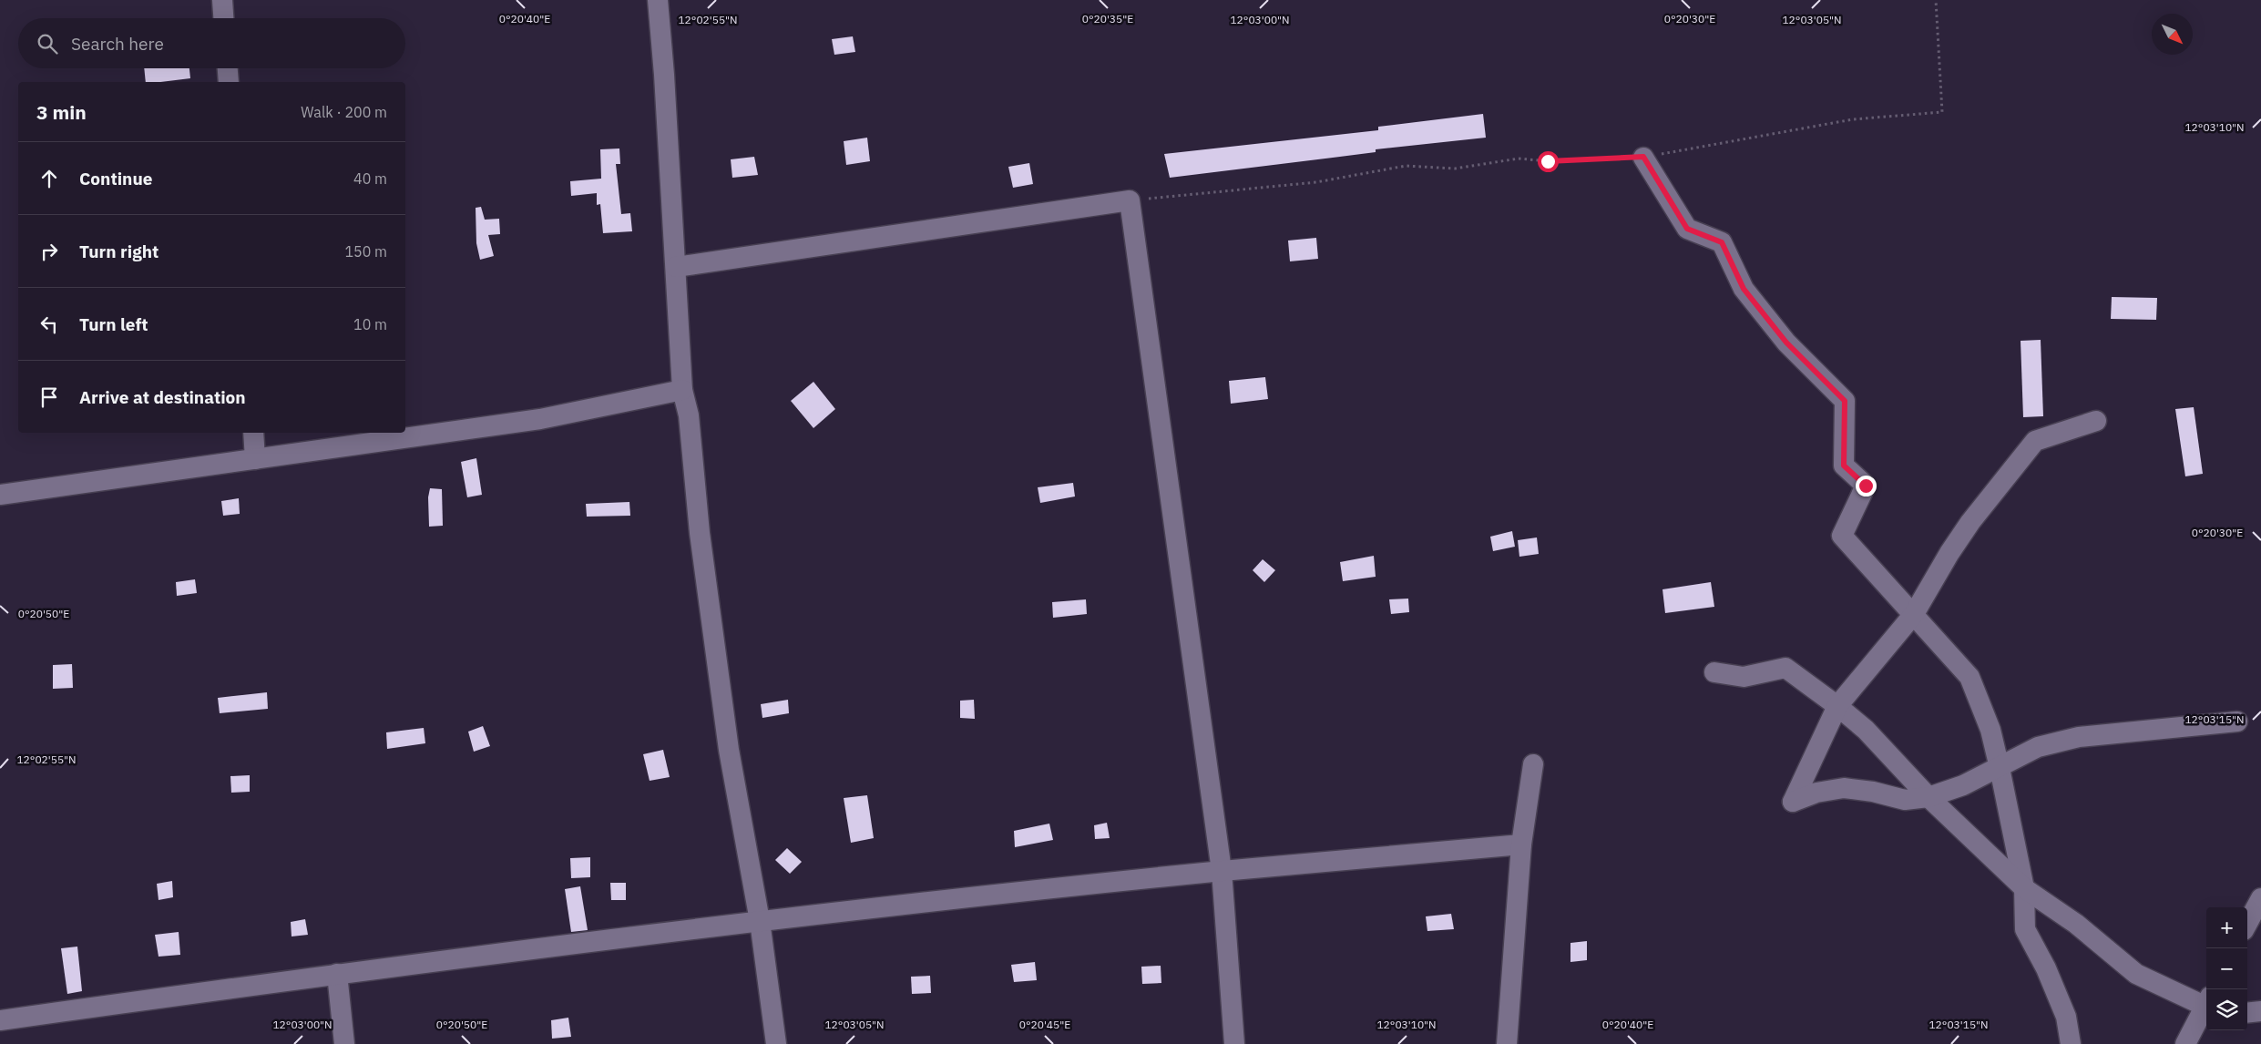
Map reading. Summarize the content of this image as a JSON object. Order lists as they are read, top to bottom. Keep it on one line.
{"north":"bottom right","page":{"search":"Search here","heading":["3 min","Walk · 200 m"],"list":[["Continue","40 m"],["Turn right","150 m"],["Turn left","10 m"],"Arrive at destination"],"map_buttons":["+","−"]},"coordinates":["0°20'30\"E","0°20'40\"E","0°20'35\"E","12°02'55\"N","12°03'00\"N","12°03'05\"N","12°03'10\"N","0°20'50\"E","12°03'15\"N","0°20'45\"E"]}
